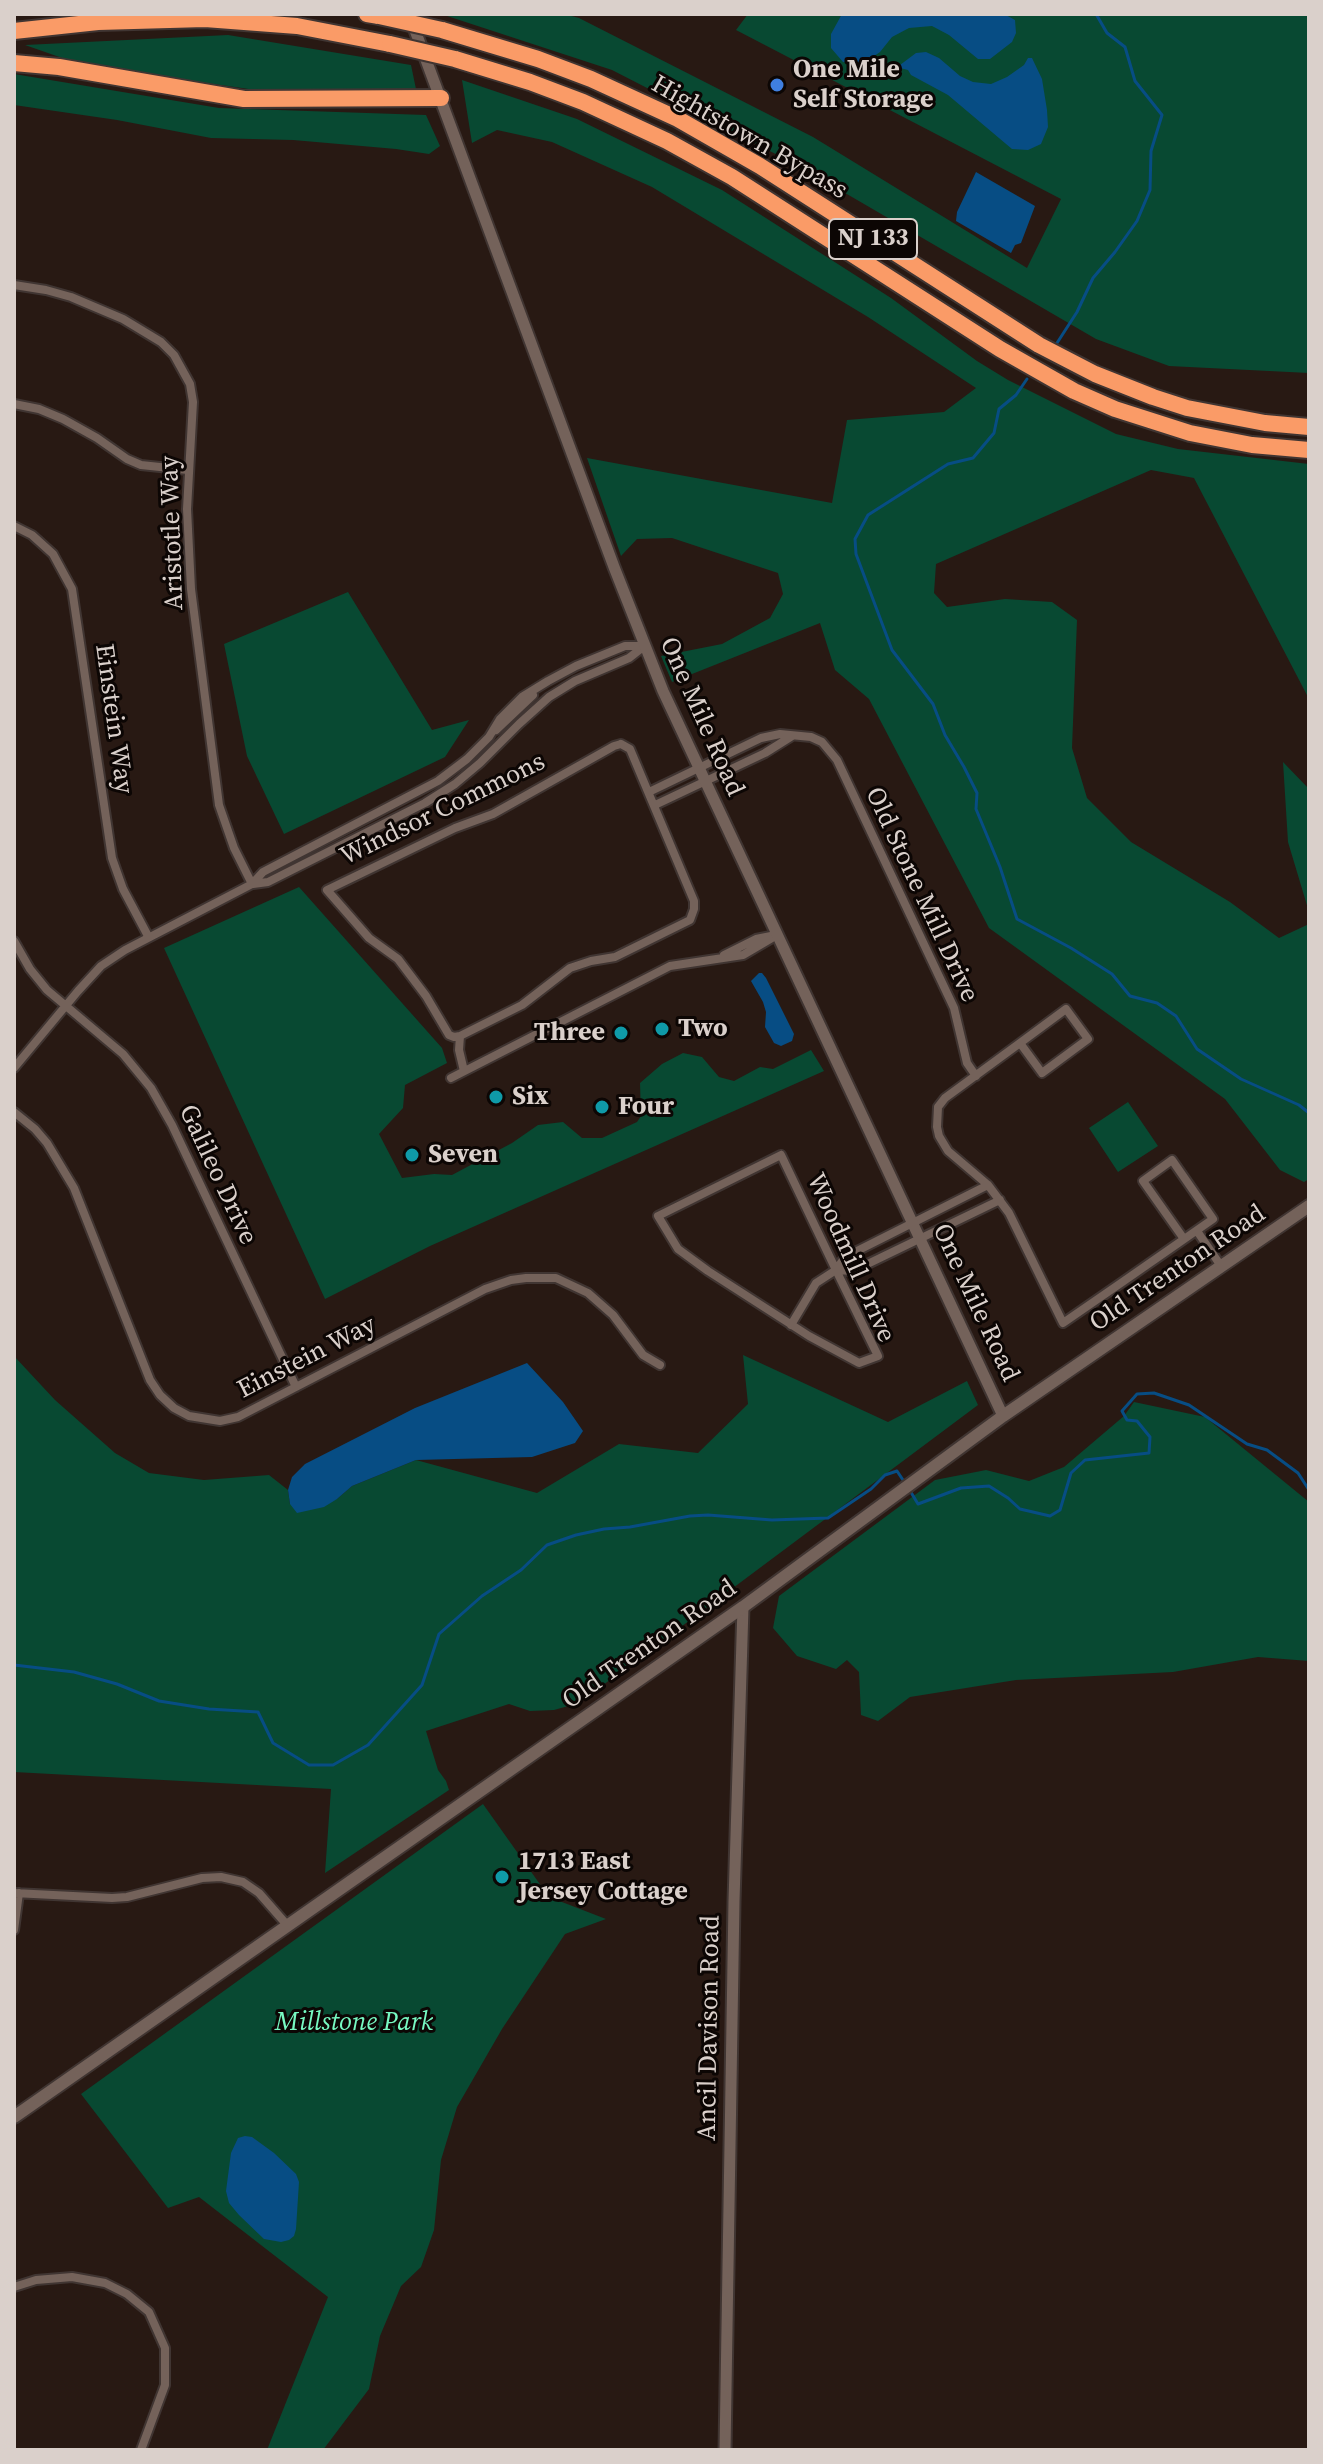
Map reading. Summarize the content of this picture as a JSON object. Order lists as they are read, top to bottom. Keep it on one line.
{"streets":{"highway":["Hightstown Bypass","NJ 133"],"main road":["Old Trenton Road"],"street":["Aristotle Way","One Mile Road","Einstein Way","Windsor Commons","Old Stone Mill Drive","Galileo Drive","Woodmill Drive","Ancil Davison Road"]},"crossings":[["One Mile Road","Old Stone Mill Drive"],["One Mile Road","Old Trenton Road"],["Einstein Way","Galileo Drive"],["Old Trenton Road","Ancil Davison Road"]],"parks":["Millstone Park"],"places":["One Mile Self Storage","Two","Three","Six","Four","Seven","1713 East Jersey Cottage"]}
